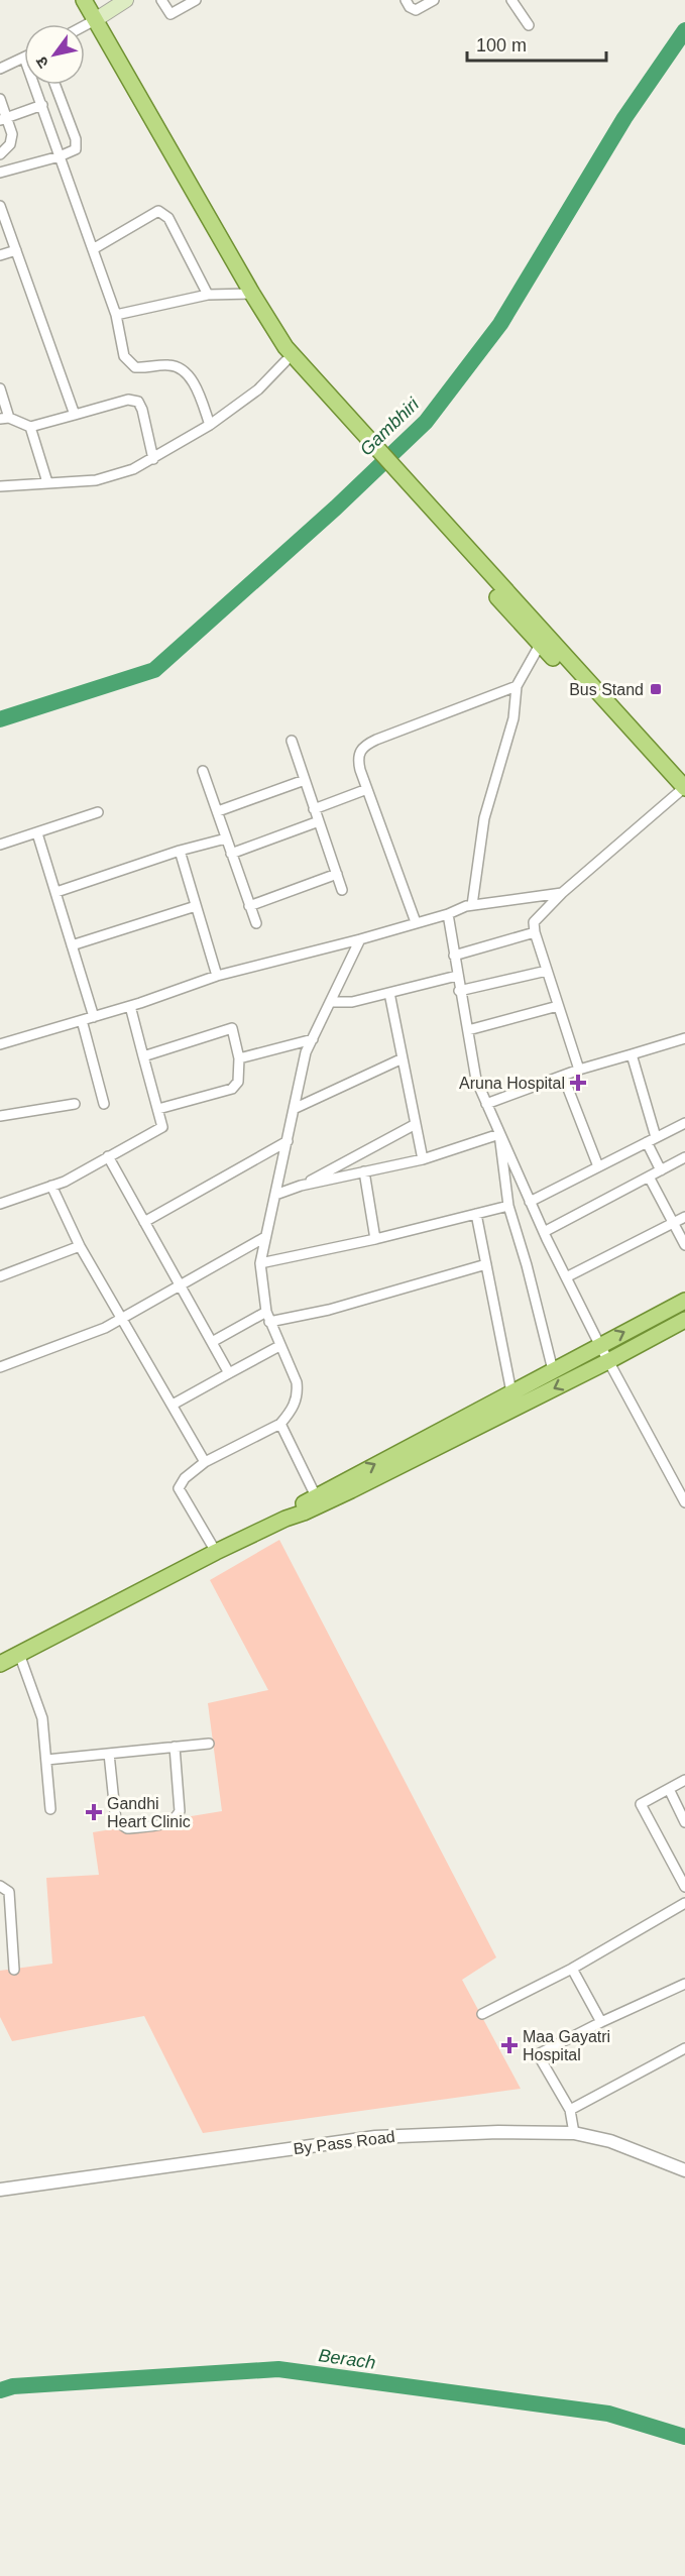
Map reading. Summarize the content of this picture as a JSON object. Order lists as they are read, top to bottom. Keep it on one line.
{"streets":{"street":["By Pass Road"]},"water":["Gambhiri","Berach"],"places":{"transit":["Bus Stand"],"health":["Aruna Hospital","Gandhi Heart Clinic","Maa Gayatri Hospital"]},"scale_bar":"100 m","north":"bottom left"}
